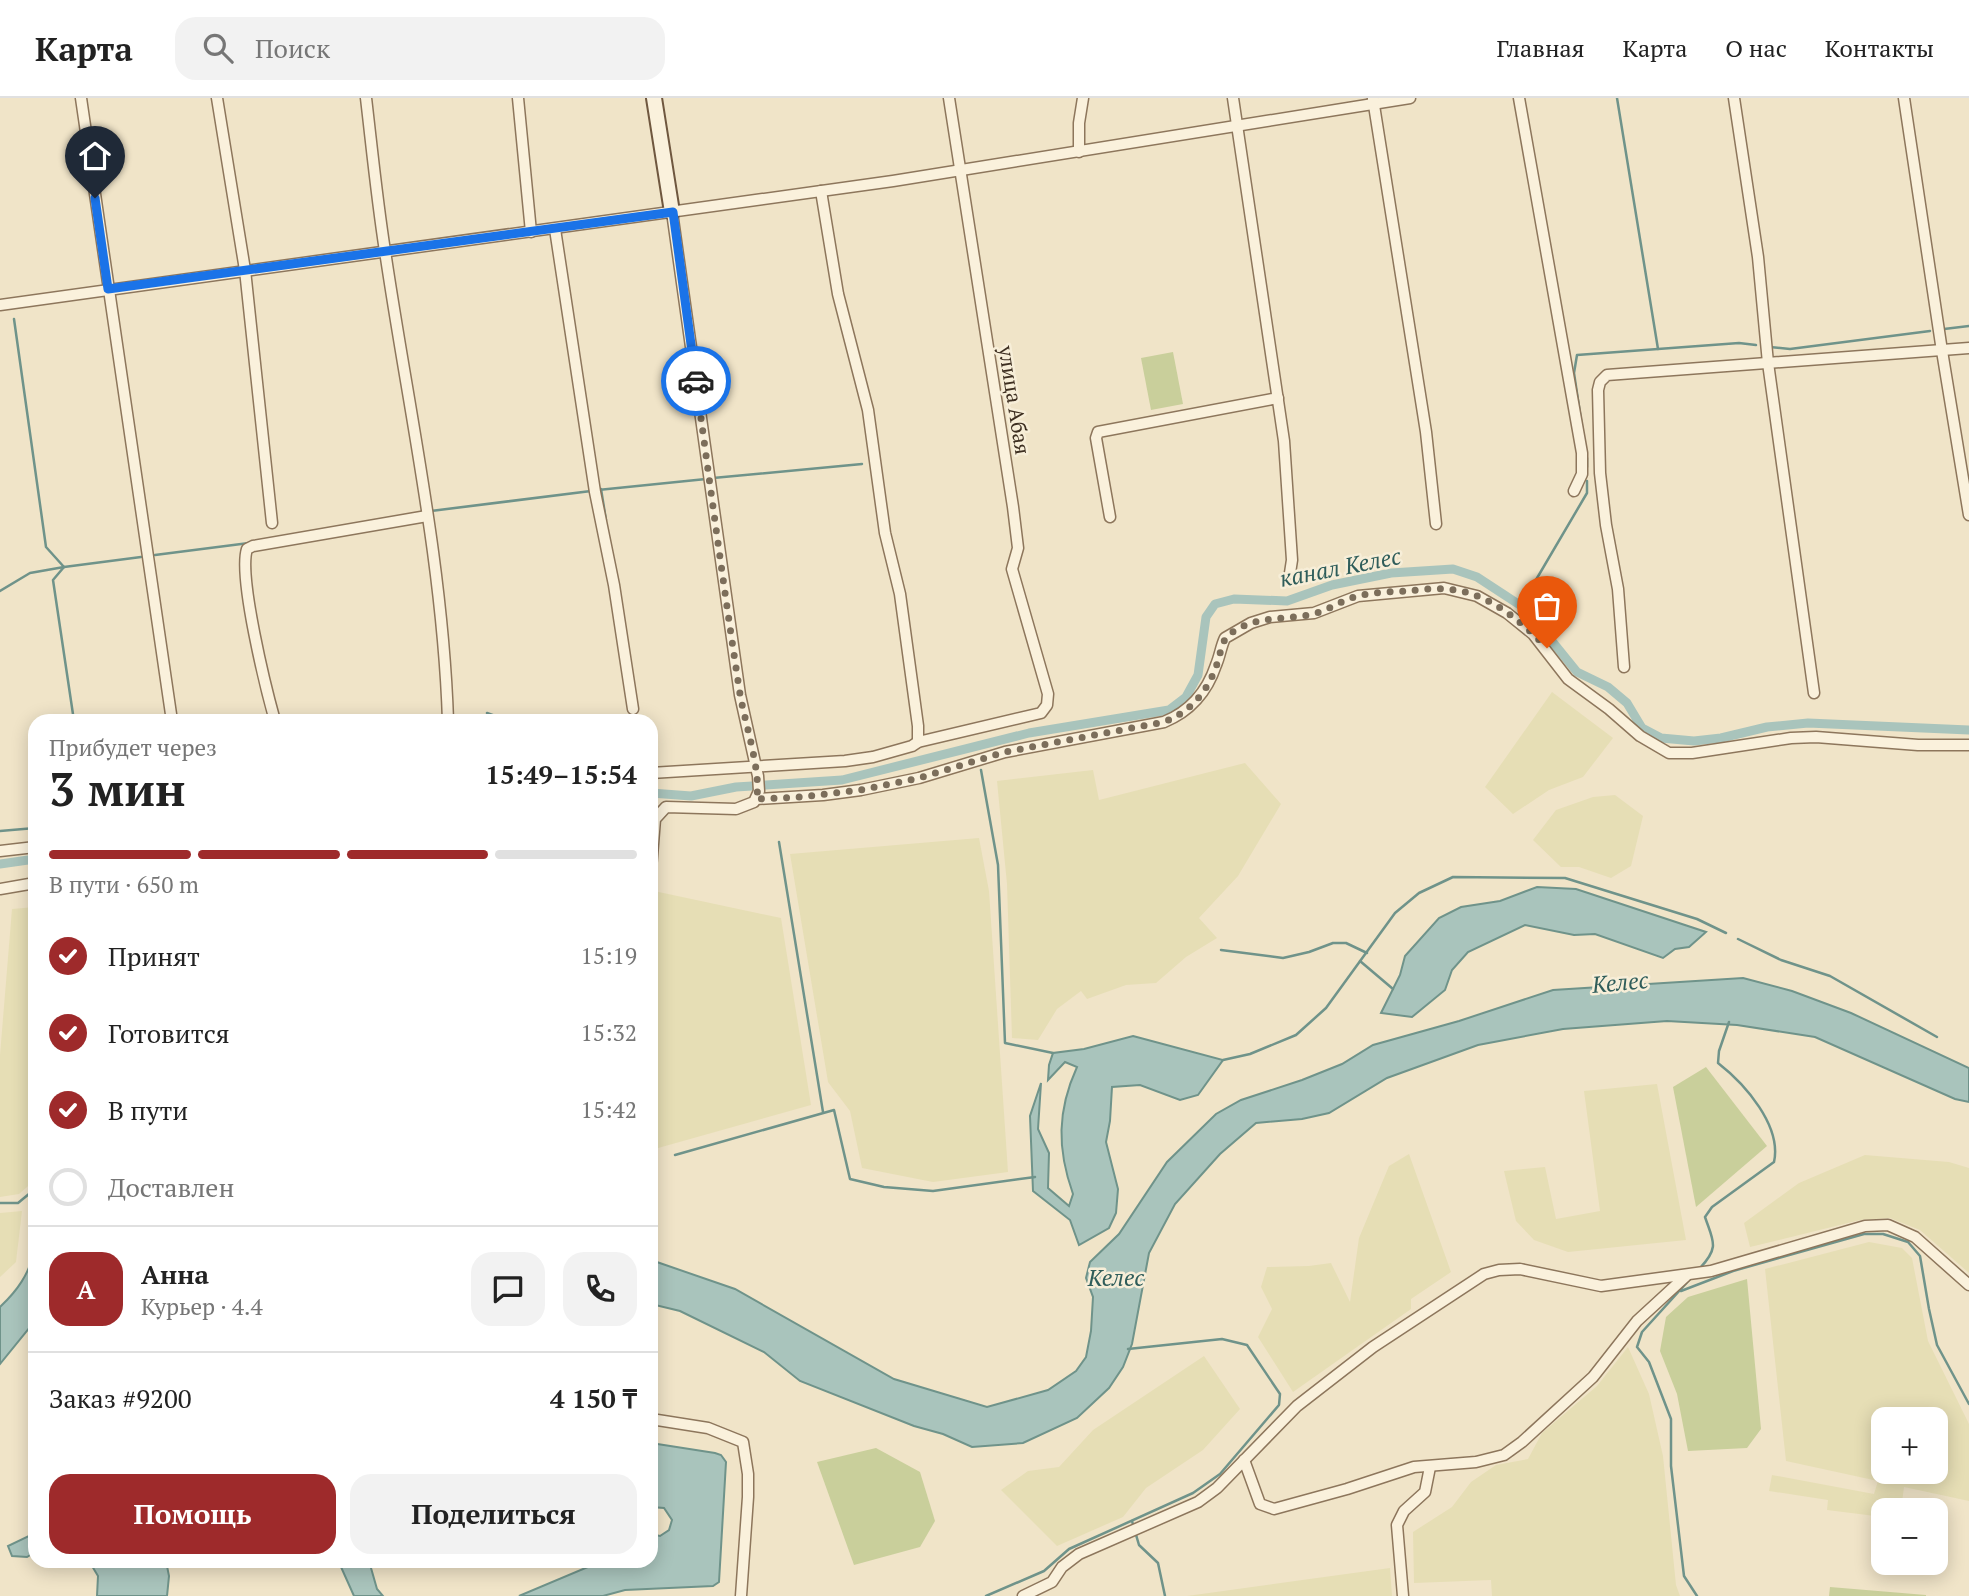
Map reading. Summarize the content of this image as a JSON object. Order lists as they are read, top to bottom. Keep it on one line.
{"streets":{"street":["улица Абая"]},"water":["канал Келес","Келес"],"page":{"header":"Карта","search":"Поиск","nav":["Главная","Карта","О нас","Контакты"],"heading":["3 мин","Прибудет через","15:49–15:54"],"panel":["Анна","Курьер · 4.4","Заказ #9200","4 150 ₸"],"bar":"В пути · 650 m","list":[["Принят","15:19"],["Готовится","15:32"],["В пути","15:42"],"Доставлен"],"round":"А","map_buttons":["+","−"],"buttons":["Помощь","Поделиться"]}}
